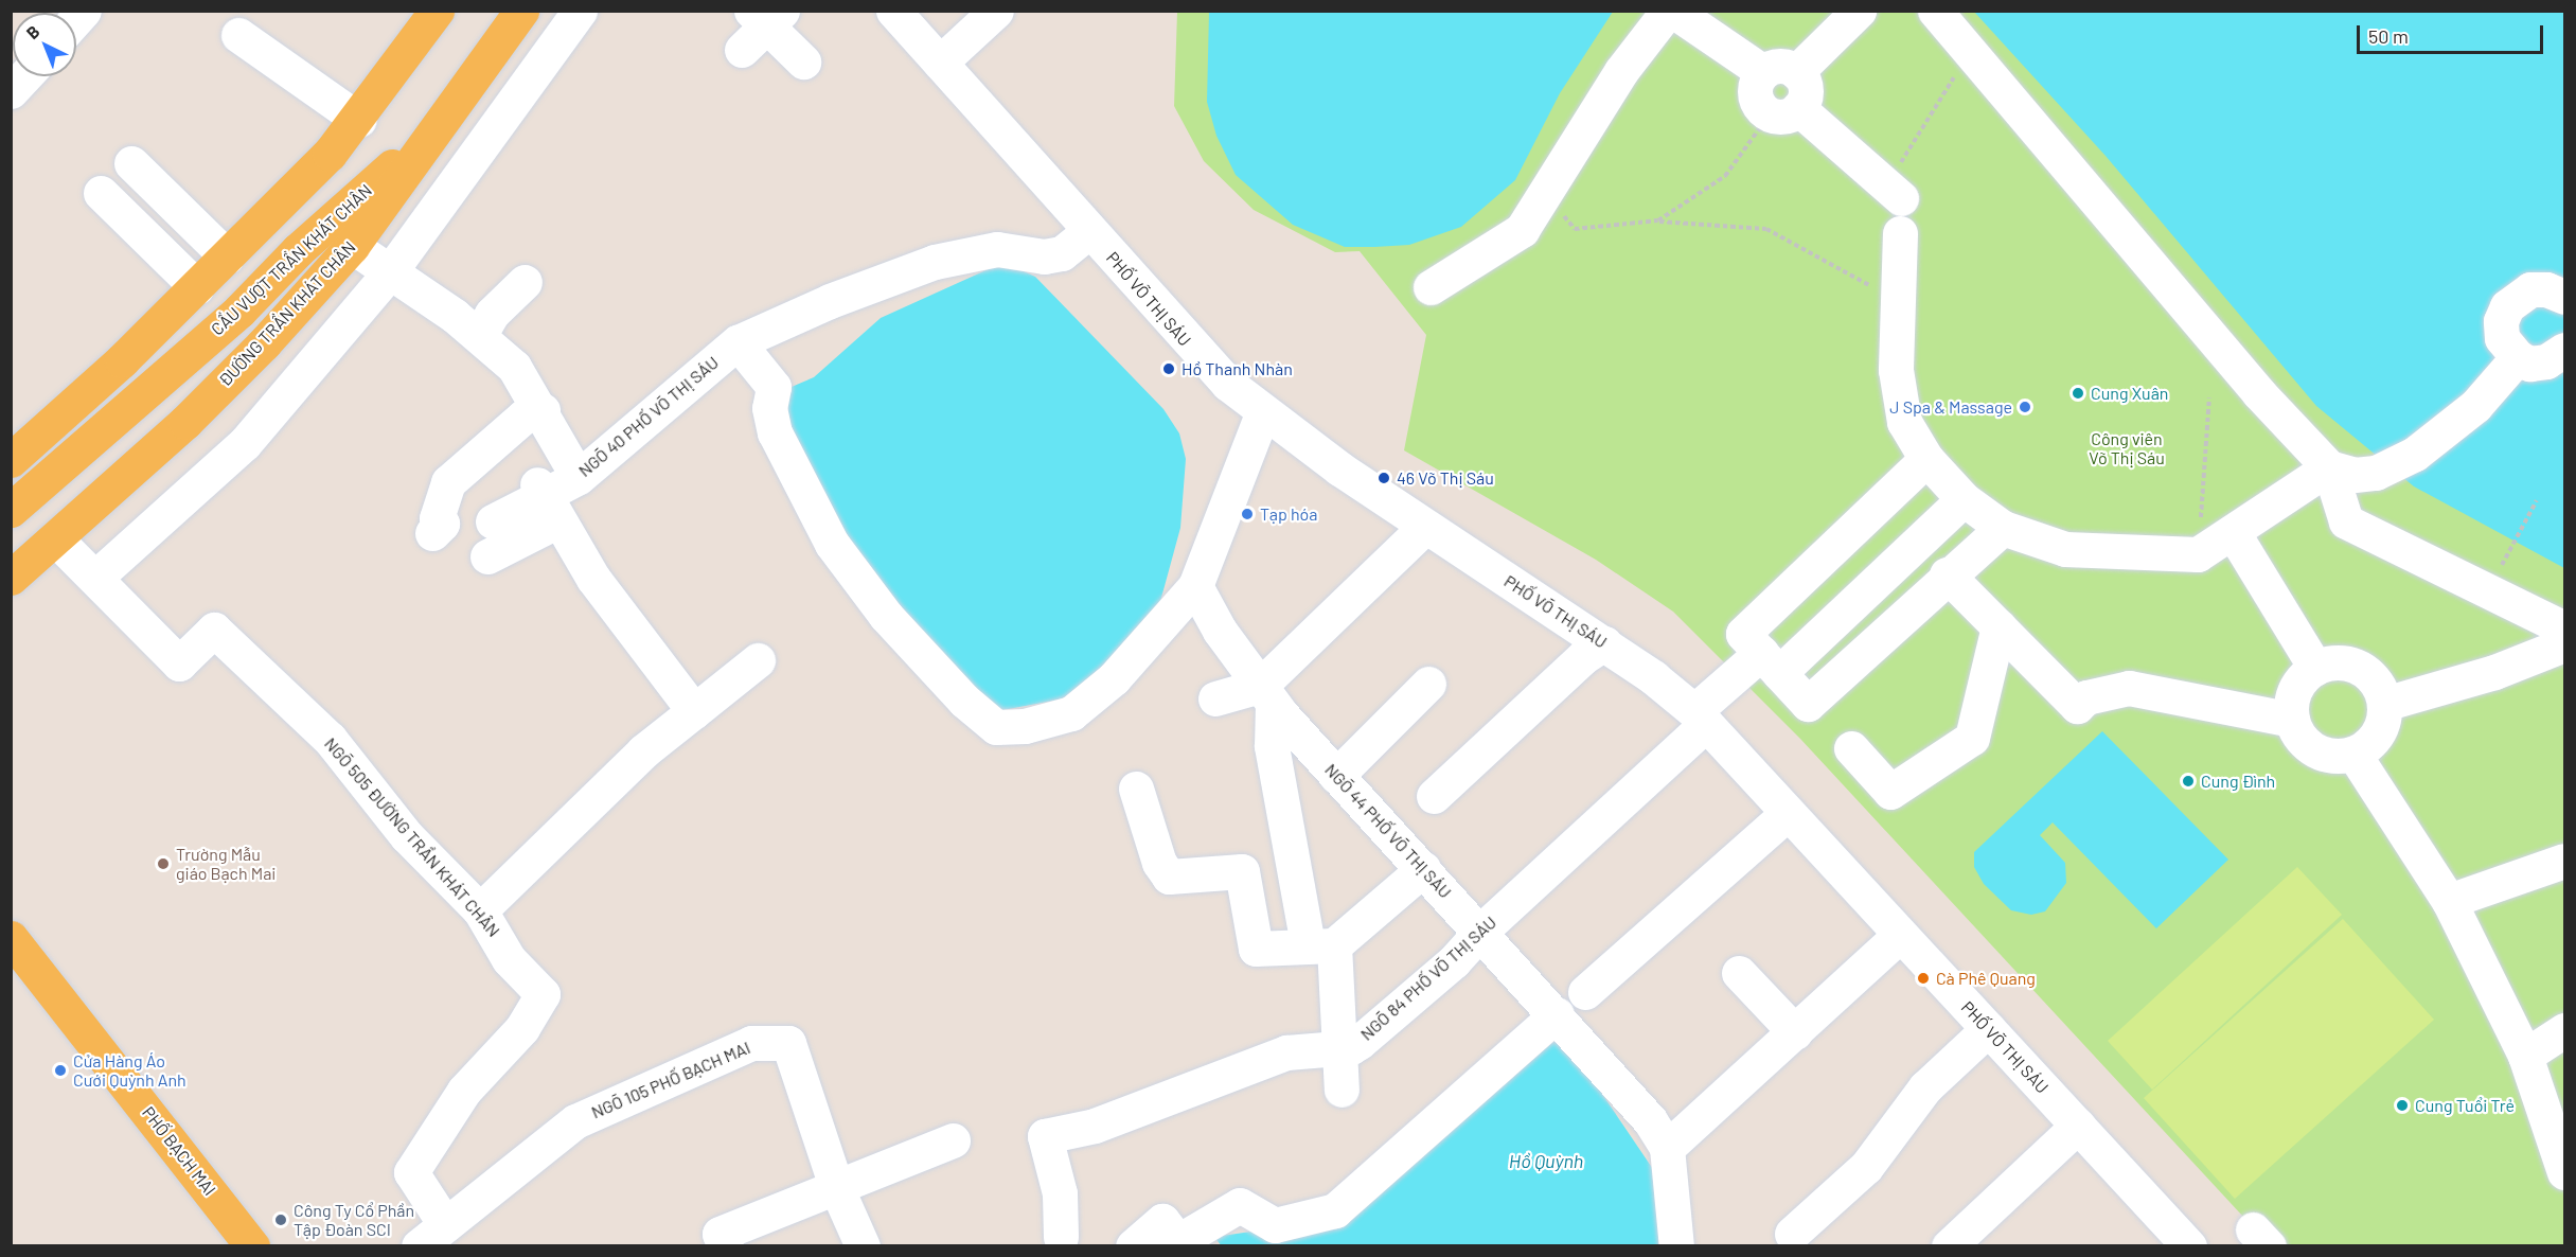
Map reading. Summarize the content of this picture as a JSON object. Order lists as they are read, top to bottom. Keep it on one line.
{"streets":{"main road":["CẦU VƯỢT TRẦN KHÁT CHÂN","ĐƯỜNG TRẦN KHÁT CHÂN","PHỐ BẠCH MAI"],"street":["PHỐ VÕ THỊ SÁU","NGÕ 40 PHỐ VÕ THỊ SÁU","NGÕ 44 PHỐ VÕ THỊ SÁU","NGÕ 505 ĐƯỜNG TRẦN KHÁT CHÂN","NGÕ 84 PHỐ VÕ THỊ SÁU","NGÕ 105 PHỐ BẠCH MAI"]},"crossings":[["CẦU VƯỢT TRẦN KHÁT CHÂN","ĐƯỜNG TRẦN KHÁT CHÂN"],["PHỐ VÕ THỊ SÁU","NGÕ 40 PHỐ VÕ THỊ SÁU"],["PHỐ VÕ THỊ SÁU","NGÕ 84 PHỐ VÕ THỊ SÁU"],["ĐƯỜNG TRẦN KHÁT CHÂN","NGÕ 505 ĐƯỜNG TRẦN KHÁT CHÂN"],["NGÕ 44 PHỐ VÕ THỊ SÁU","NGÕ 84 PHỐ VÕ THỊ SÁU"],["NGÕ 505 ĐƯỜNG TRẦN KHÁT CHÂN","NGÕ 105 PHỐ BẠCH MAI"]],"water":["Hồ Quỳnh"],"parks":["Công viên Võ Thị Sáu"],"places":["Hồ Thanh Nhàn","Cung Xuân","J Spa & Massage","46 Võ Thị Sáu","Tạp hóa","Cung Đình","Trường Mẫu giáo Bạch Mai","Cà Phê Quang","Cửa Hàng Áo Cưới Quỳnh Anh","Cung Tuổi Trẻ","Công Ty Cổ Phần Tập Đoàn SCI"],"scale_bar":"50 m","north":"top left"}
